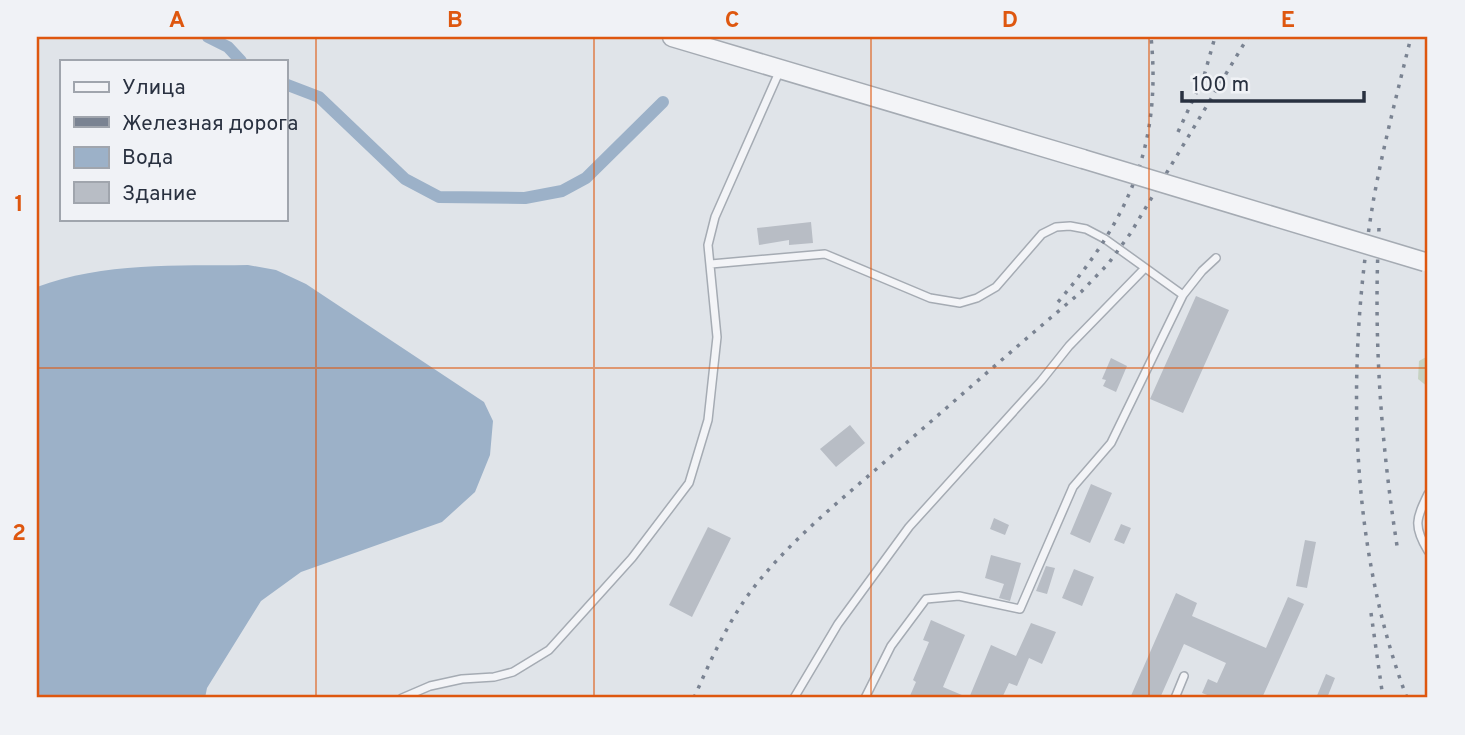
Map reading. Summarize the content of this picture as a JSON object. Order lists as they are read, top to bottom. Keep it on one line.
{"legend":["Улица","Железная дорога","Вода","Здание"],"scale_bar":"100 m","grid":{"columns":["A","B","C","D","E"],"rows":["1","2"]}}
